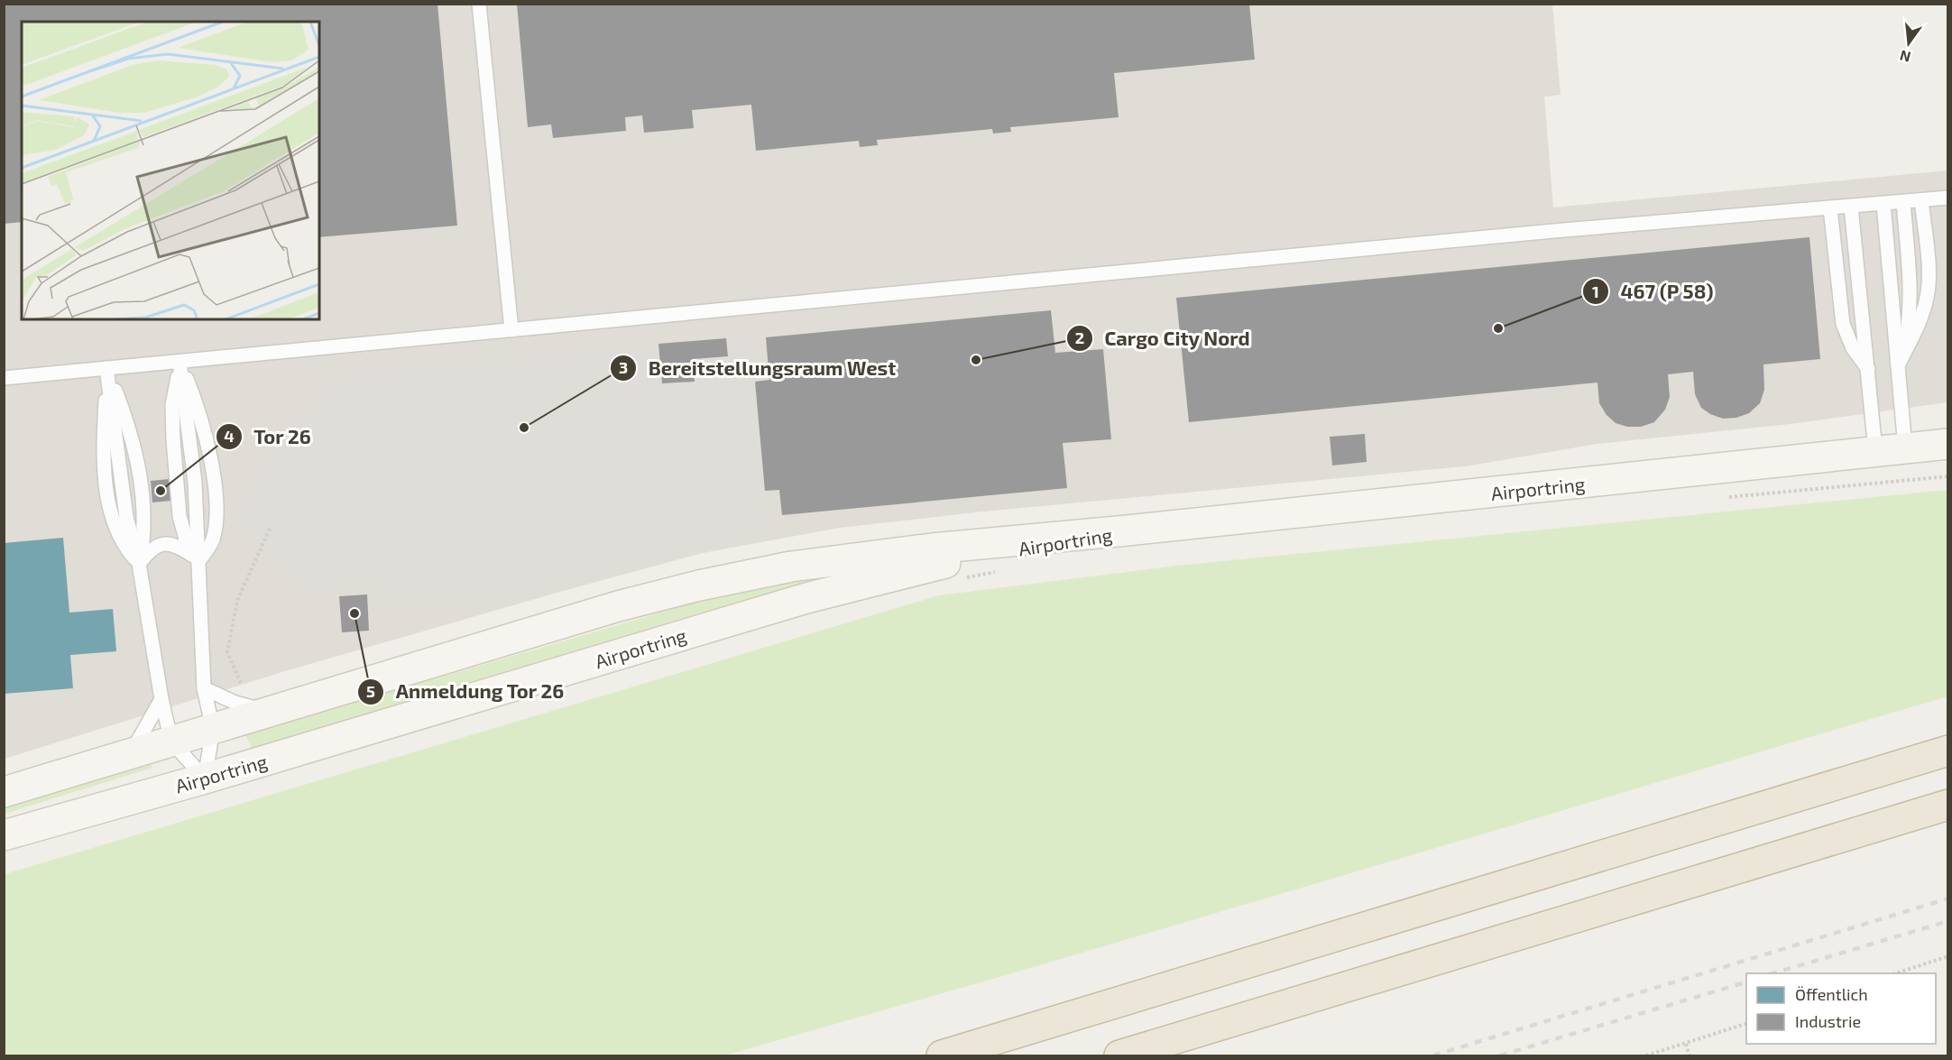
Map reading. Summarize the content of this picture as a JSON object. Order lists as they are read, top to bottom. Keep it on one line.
{"streets":{"street":["Airportring"]},"places":["467 (P 58)","Cargo City Nord","Bereitstellungsraum West","Tor 26","Anmeldung Tor 26"],"legend":["Öffentlich","Industrie"],"north":"bottom"}
